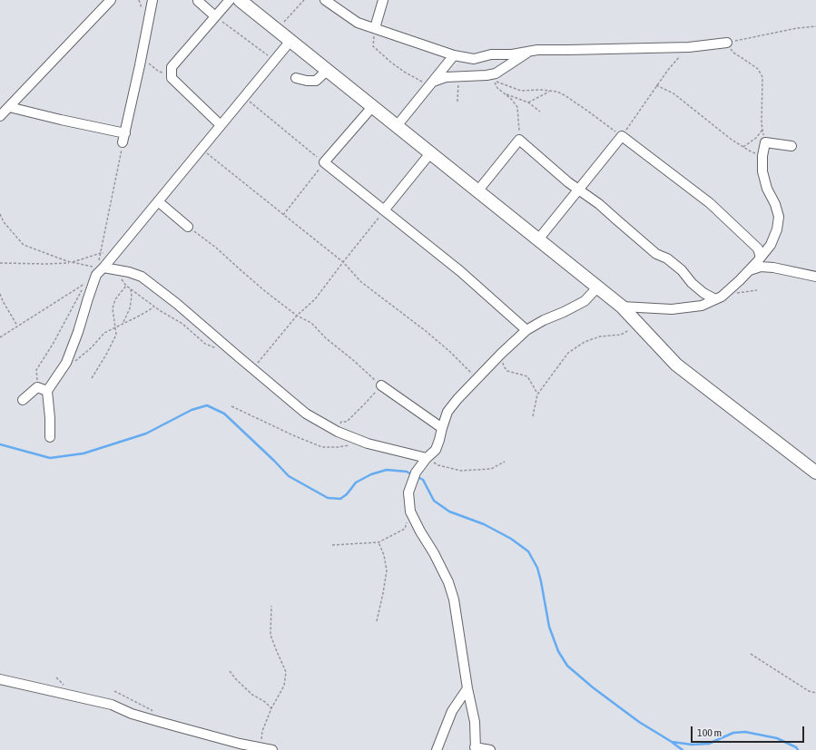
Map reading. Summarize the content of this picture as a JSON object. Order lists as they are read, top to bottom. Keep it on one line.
{"scale_bar":"100 m"}
